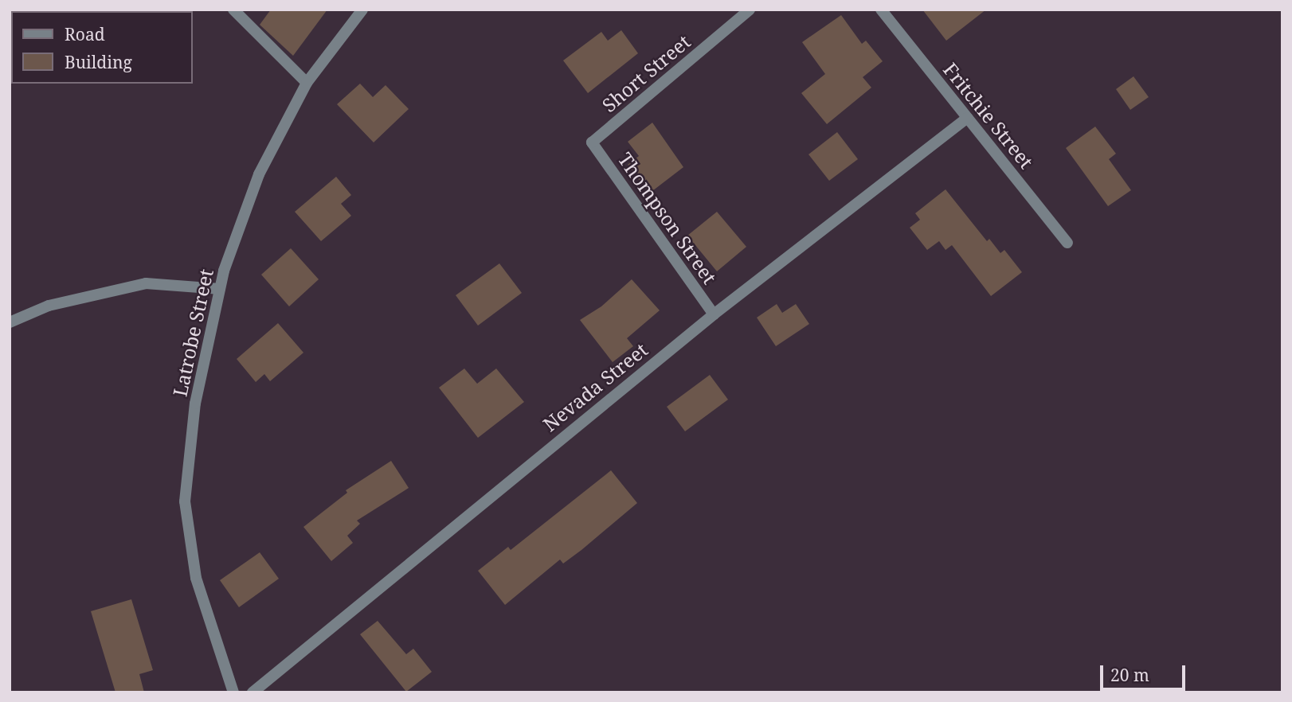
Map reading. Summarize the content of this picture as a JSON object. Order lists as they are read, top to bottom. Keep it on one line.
{"streets":{"street":["Short Street","Fritchie Street","Thompson Street","Latrobe Street","Nevada Street"]},"crossings":[["Short Street","Thompson Street"],["Fritchie Street","Nevada Street"],["Thompson Street","Nevada Street"]],"legend":["Road","Building"],"scale_bar":"20 m"}
